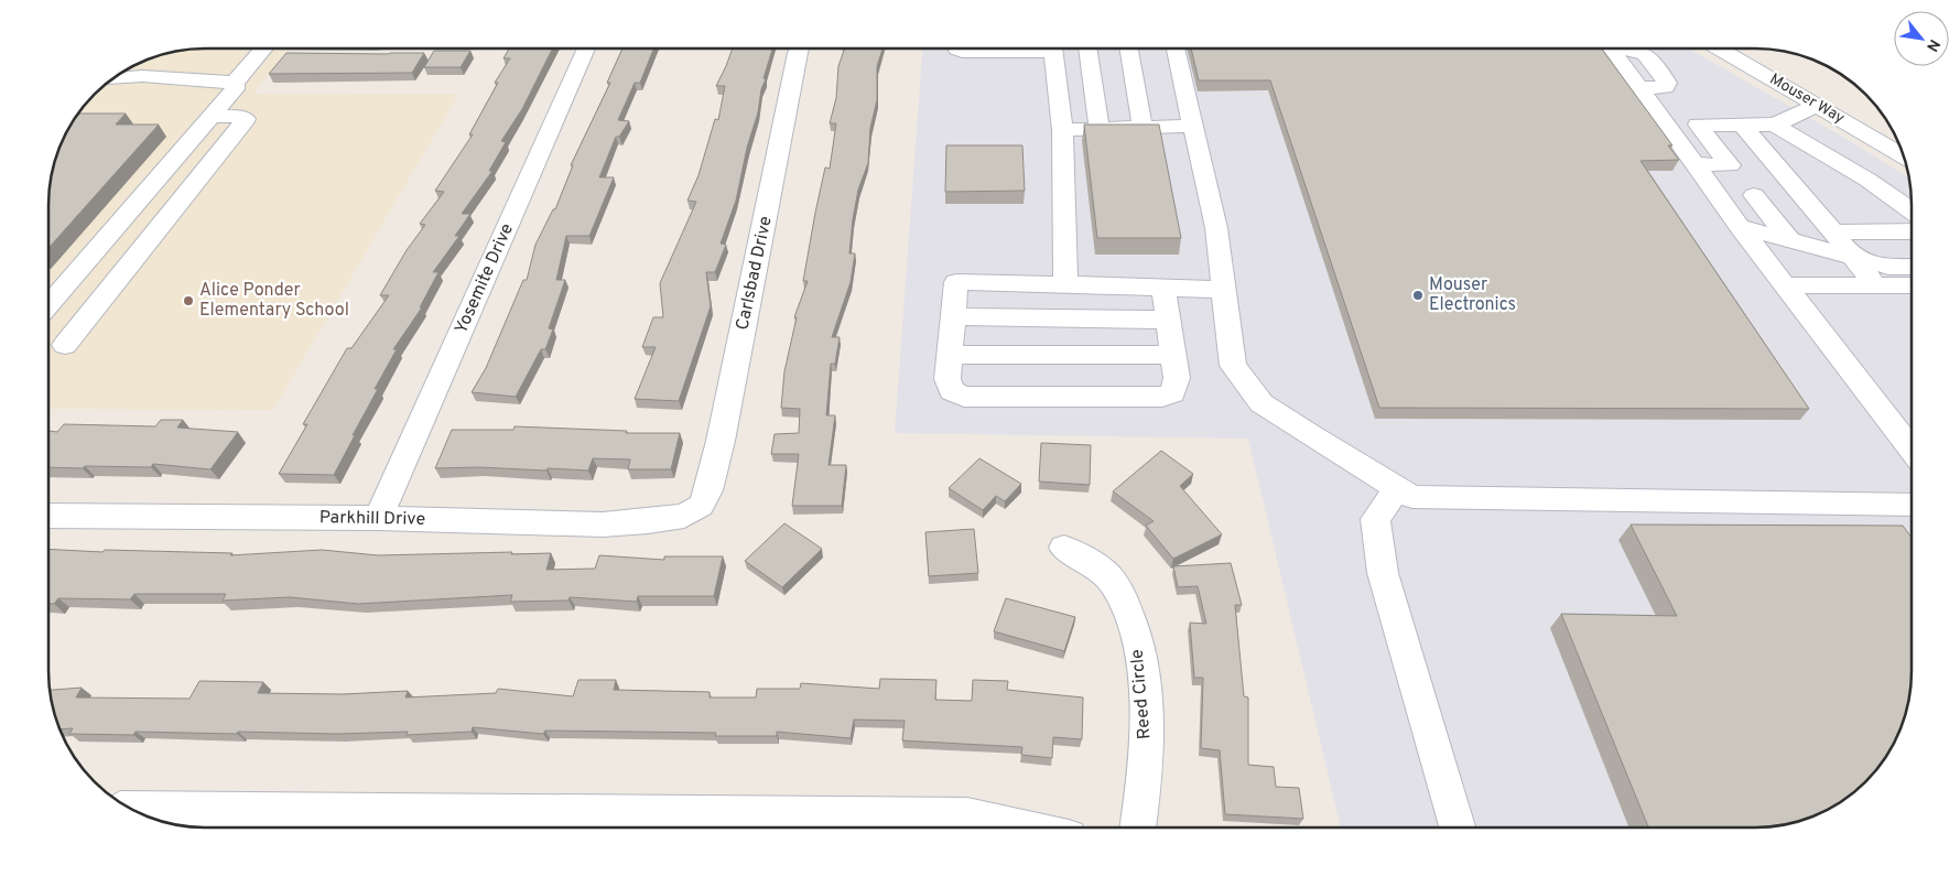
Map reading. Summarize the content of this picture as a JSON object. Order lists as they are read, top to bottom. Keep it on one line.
{"streets":{"street":["Mouser Way","Carlsbad Drive","Yosemite Drive","Parkhill Drive","Reed Circle"]},"crossings":[["Carlsbad Drive","Parkhill Drive"],["Yosemite Drive","Parkhill Drive"]],"places":["Mouser Electronics","Alice Ponder Elementary School"],"north":"bottom right"}
